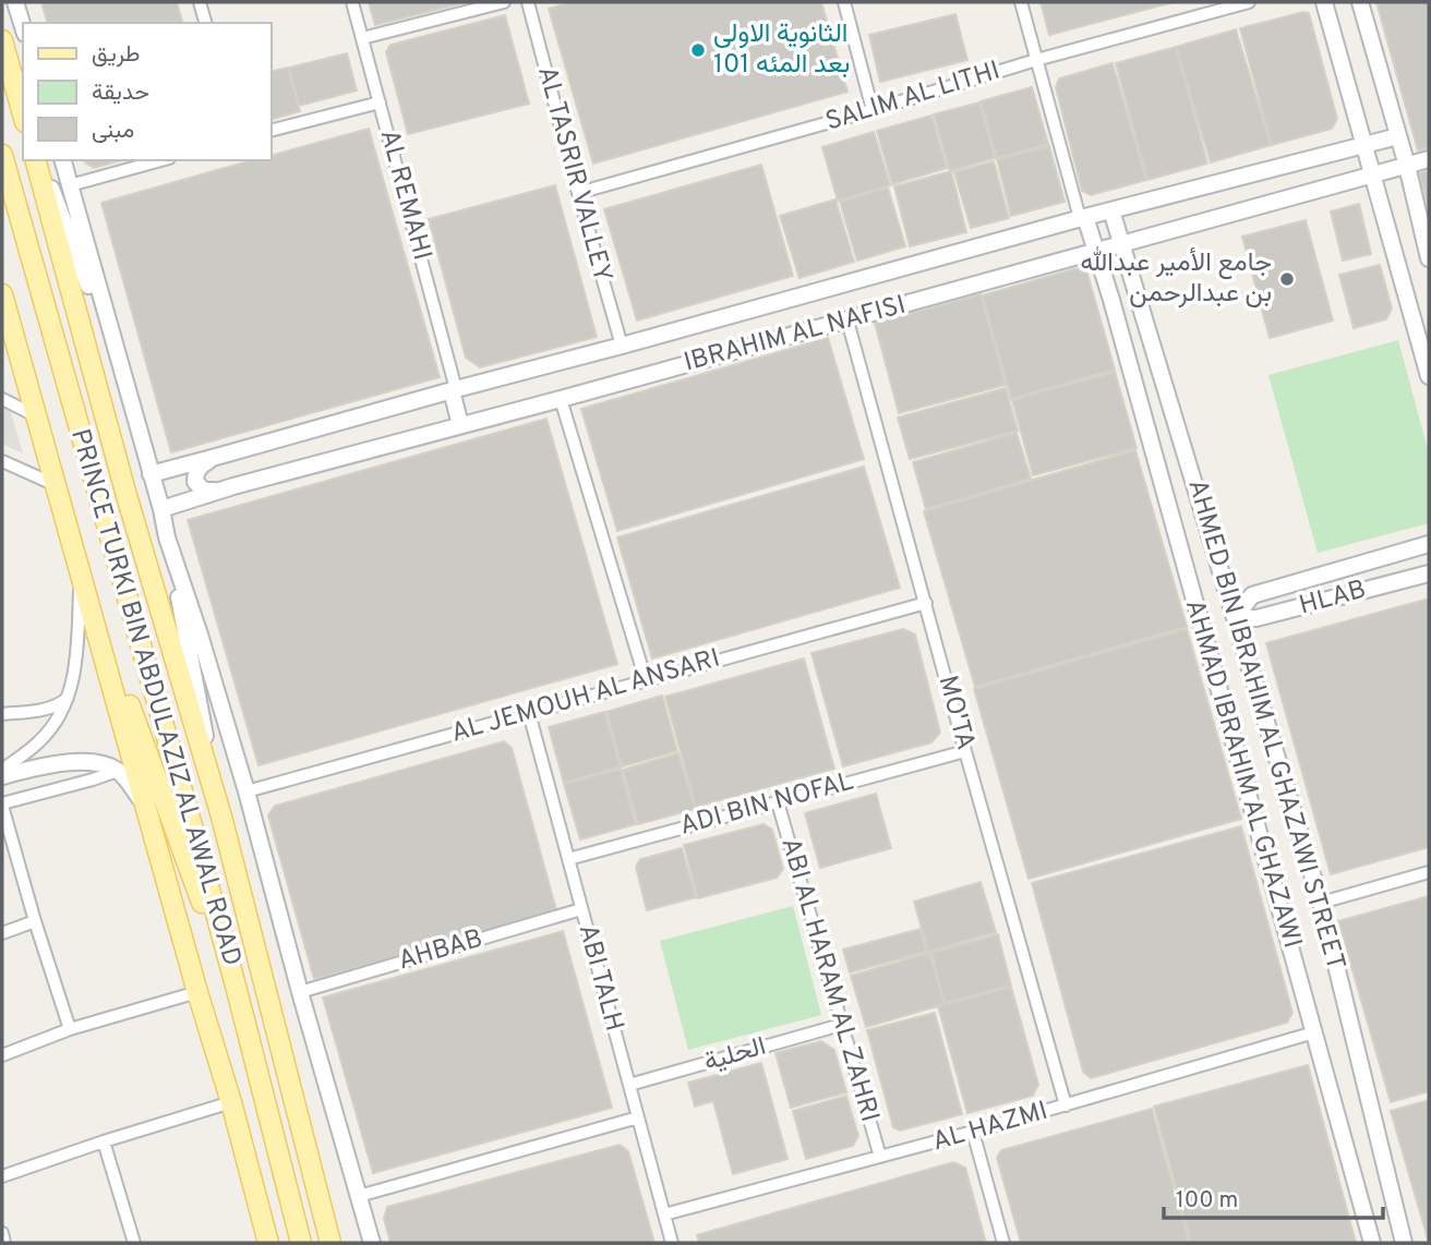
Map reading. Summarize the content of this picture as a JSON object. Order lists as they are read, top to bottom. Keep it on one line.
{"streets":{"main road":["PRINCE TURKI BIN ABDULAZIZ AL AWAL ROAD"],"street":["SALIM AL LITHI","AL TASRIR VALLEY","AL REMAHI","IBRAHIM AL NAFISI","HLAB","AL JEMOUH AL ANSARI","MO'TA","AHMED BIN IBRAHIM AL GHAZAWI STREET","AHMAD IBRAHIM AL GHAZAWI","ADI BIN NOFAL","AHBAB","ABI TALH","ABI AL HARAM AL ZAHRI","الحلية","AL HAZMI"]},"crossings":[["SALIM AL LITHI","AL TASRIR VALLEY"],["SALIM AL LITHI","AHMAD IBRAHIM AL GHAZAWI"],["AL TASRIR VALLEY","IBRAHIM AL NAFISI"],["AL REMAHI","IBRAHIM AL NAFISI"],["IBRAHIM AL NAFISI","MO'TA"],["IBRAHIM AL NAFISI","AHMED BIN IBRAHIM AL GHAZAWI STREET"],["IBRAHIM AL NAFISI","AHMAD IBRAHIM AL GHAZAWI"],["HLAB","AHMED BIN IBRAHIM AL GHAZAWI STREET"],["AL JEMOUH AL ANSARI","MO'TA"],["AL JEMOUH AL ANSARI","ABI TALH"],["MO'TA","ADI BIN NOFAL"],["MO'TA","AL HAZMI"],["AHMAD IBRAHIM AL GHAZAWI","AL HAZMI"],["ADI BIN NOFAL","ABI TALH"],["ADI BIN NOFAL","ABI AL HARAM AL ZAHRI"],["AHBAB","ABI TALH"],["ABI TALH","الحلية"],["ABI TALH","AL HAZMI"],["ABI AL HARAM AL ZAHRI","الحلية"],["ABI AL HARAM AL ZAHRI","AL HAZMI"]],"places":["الثانوية الاولى بعد المئه 101","جامع الأمير عبدالله بن عبدالرحمن"],"legend":["طريق","حديقة","مبنى"],"scale_bar":"100 m"}
